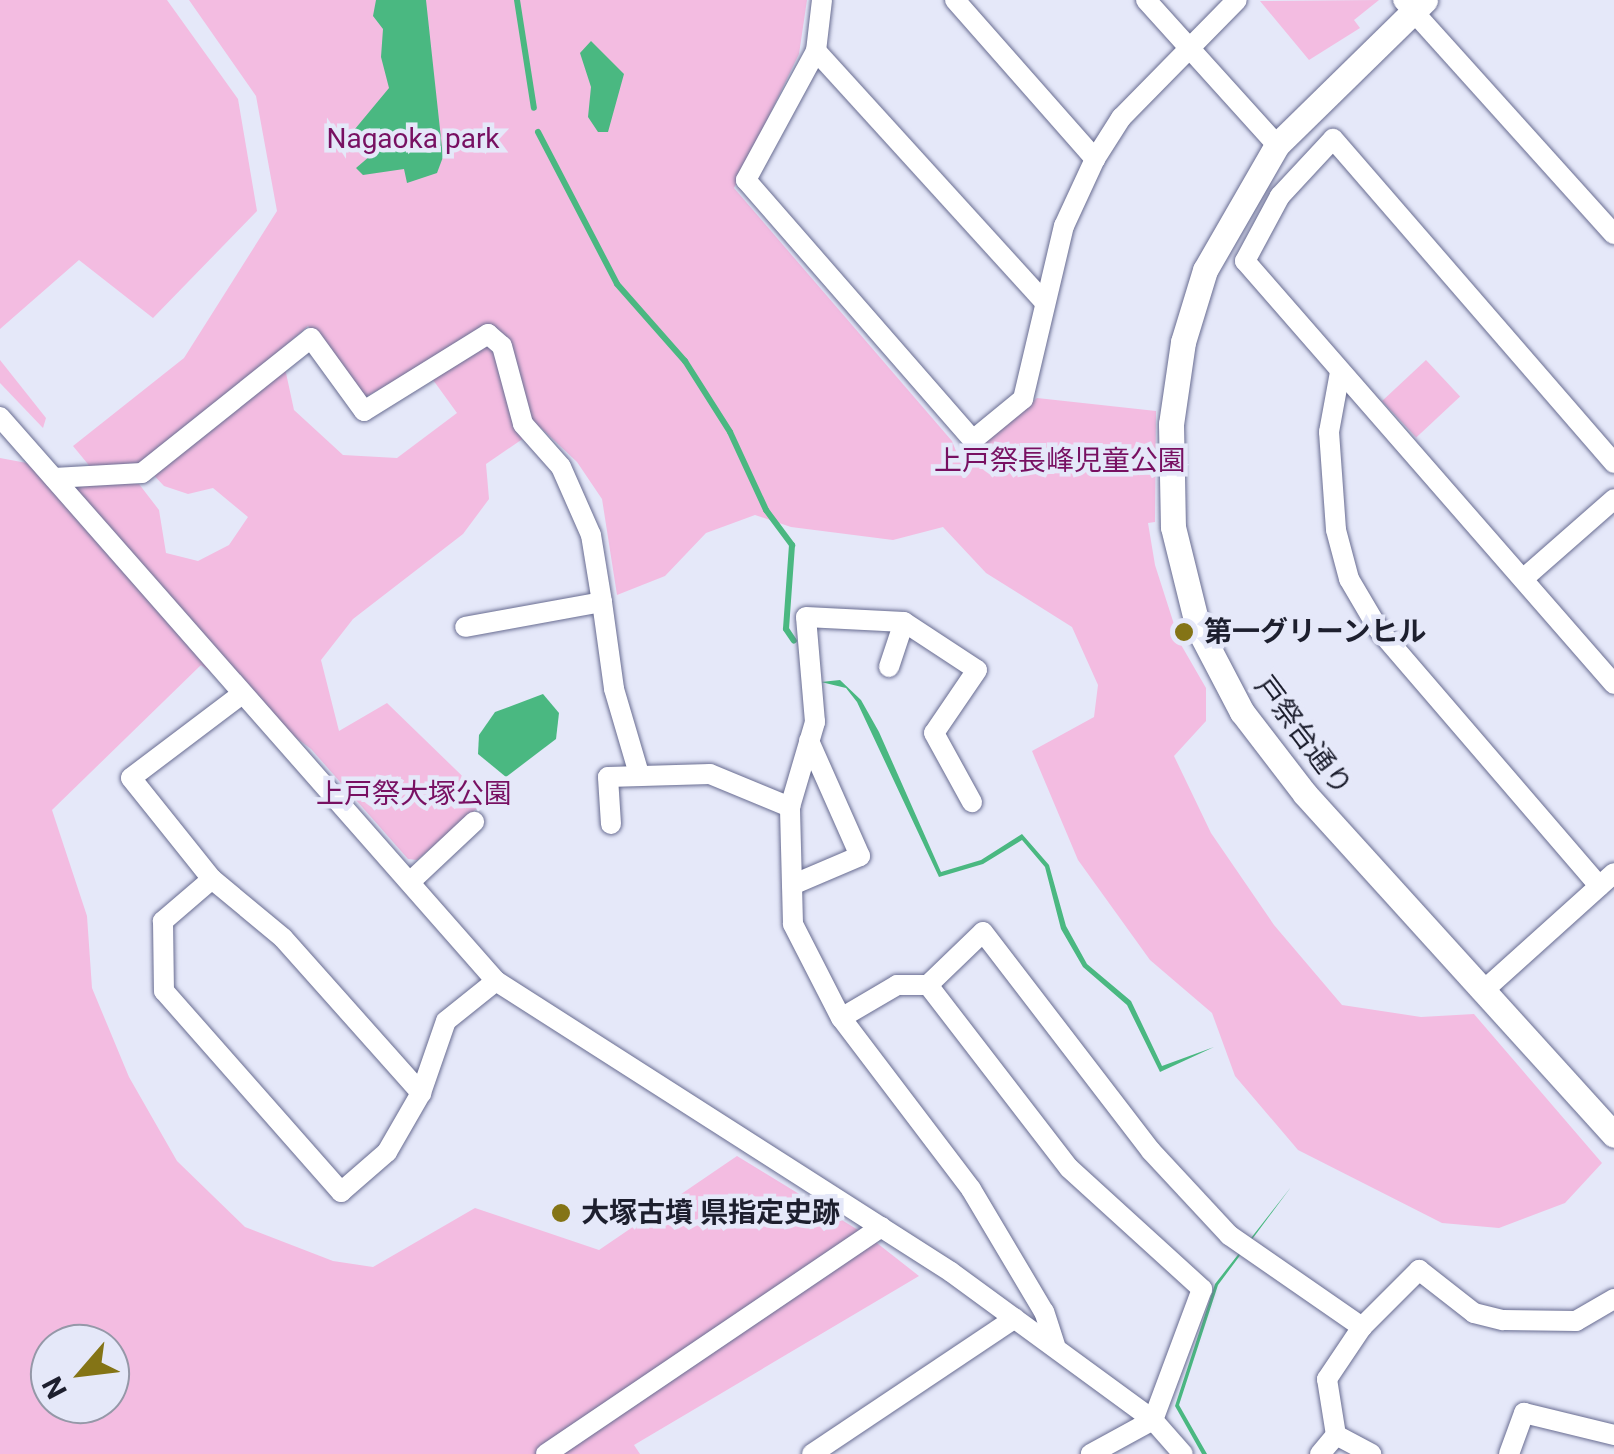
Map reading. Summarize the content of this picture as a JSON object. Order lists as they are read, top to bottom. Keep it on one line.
{"streets":{"street":["戸祭台通り"]},"parks":["Nagaoka park","上戸祭長峰児童公園","上戸祭大塚公園"],"places":["第一グリーンヒル","大塚古墳 県指定史跡"],"north":"bottom left"}
